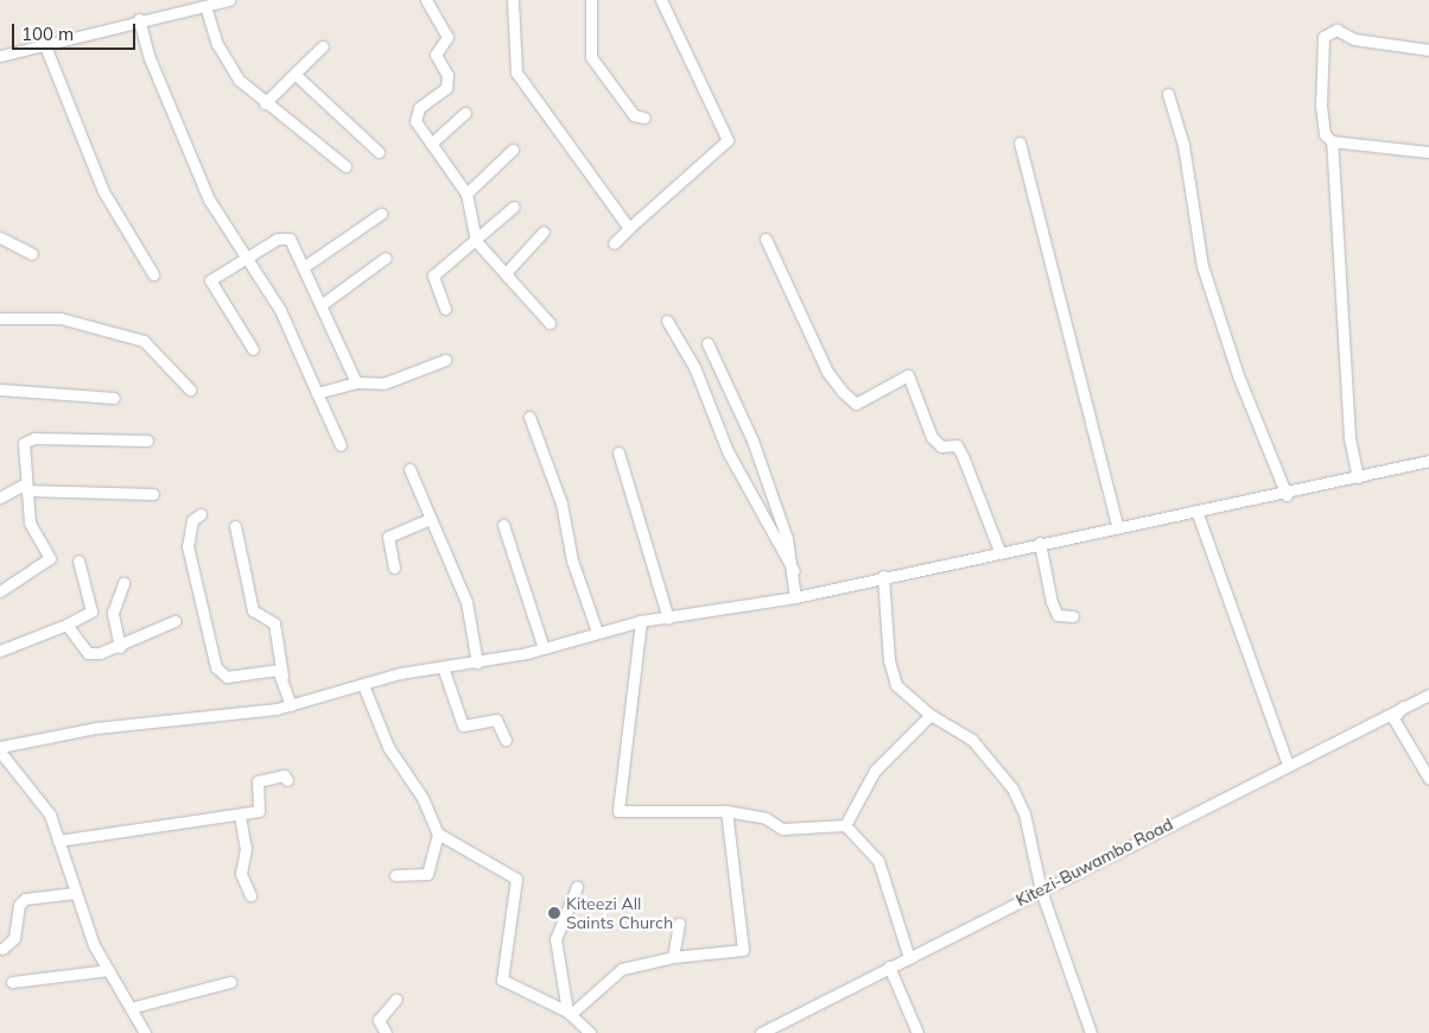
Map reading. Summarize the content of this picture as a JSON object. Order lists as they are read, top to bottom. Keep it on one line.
{"streets":{"street":["Kitezi-Buwambo Road"]},"places":["Kiteezi All Saints Church"],"scale_bar":"100 m"}
